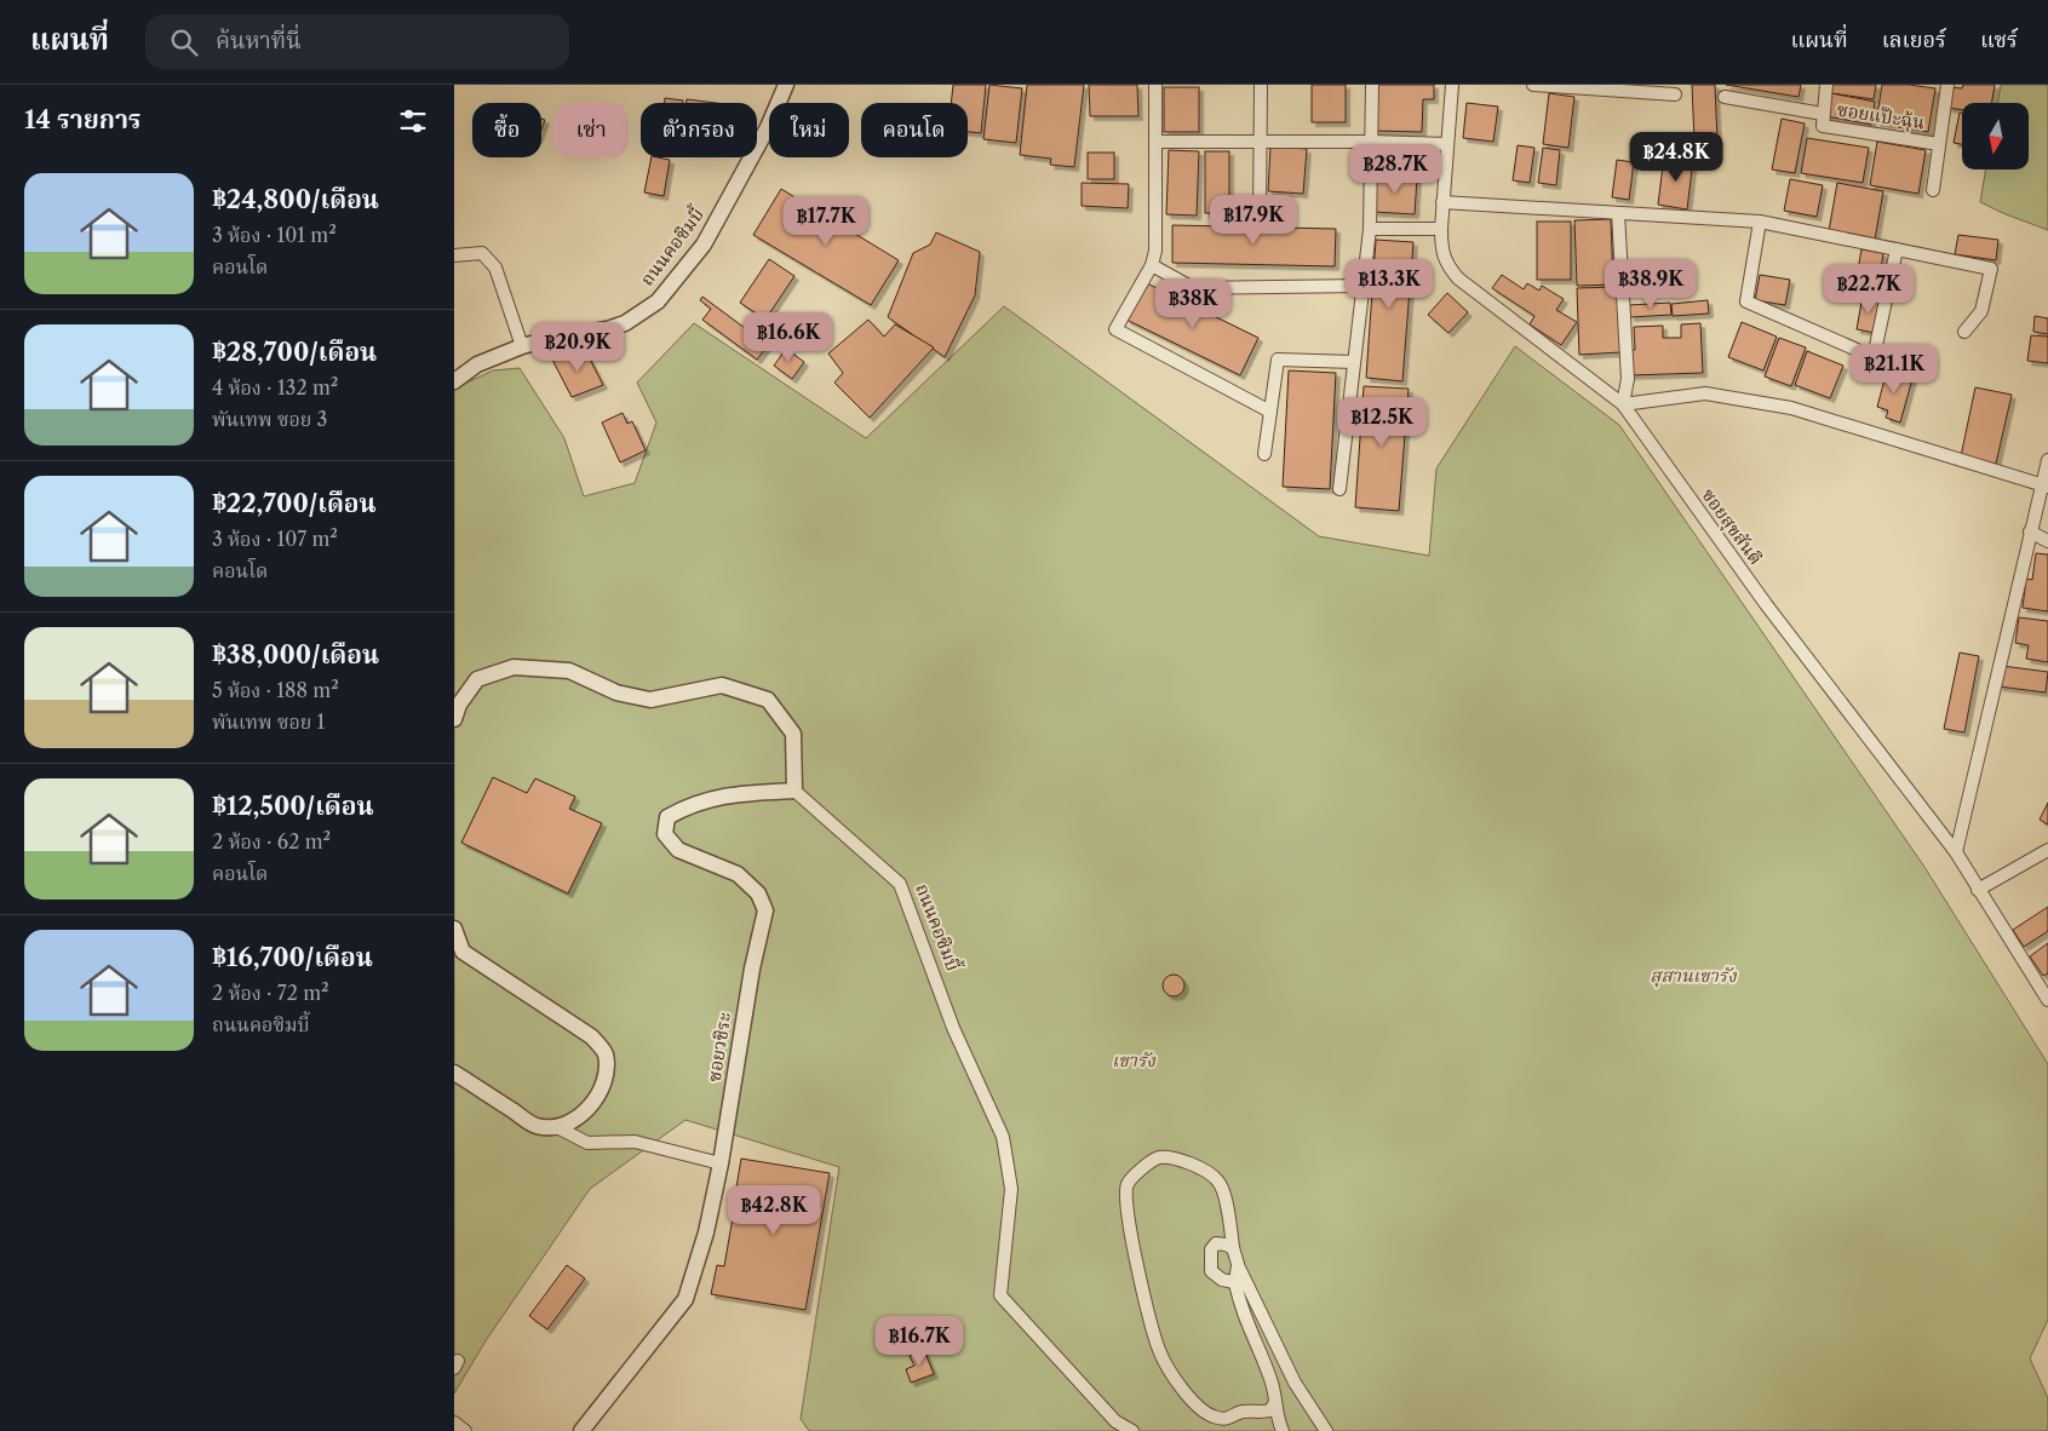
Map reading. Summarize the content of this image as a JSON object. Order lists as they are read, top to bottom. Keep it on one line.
{"streets":{"street":["ซอยแป๊ะฉุ้น","ถนนคอซิมบี้","ซอยสุขสันติ","ซอยวชิระ"]},"crossings":[["ถนนคอซิมบี้","ซอยวชิระ"]],"parks":["สุสานเขารัง","เขารัง"],"north":"bottom","page":{"header":"แผนที่","search":"ค้นหาที่นี่","nav":["แผนที่","เลเยอร์","แชร์"],"heading":"14 รายการ","chip":["ซื้อ","เช่า","ตัวกรอง","ใหม่","คอนโด"],"price":["฿24.8K","฿28.7K","฿17.9K","฿17.7K","฿13.3K","฿38.9K","฿22.7K","฿38K","฿16.6K","฿20.9K","฿21.1K","฿12.5K","฿42.8K","฿16.7K"],"list":[{"name":"฿24,800/เดือน","note":"3 ห้อง · 101 m² · คอนโด"},{"name":"฿28,700/เดือน","note":"4 ห้อง · 132 m² · พันเทพ ซอย 3"},{"name":"฿22,700/เดือน","note":"3 ห้อง · 107 m² · คอนโด"},{"name":"฿38,000/เดือน","note":"5 ห้อง · 188 m² · พันเทพ ซอย 1"},{"name":"฿12,500/เดือน","note":"2 ห้อง · 62 m² · คอนโด"},{"name":"฿16,700/เดือน","note":"2 ห้อง · 72 m² · ถนนคอซิมบี้"}]}}
